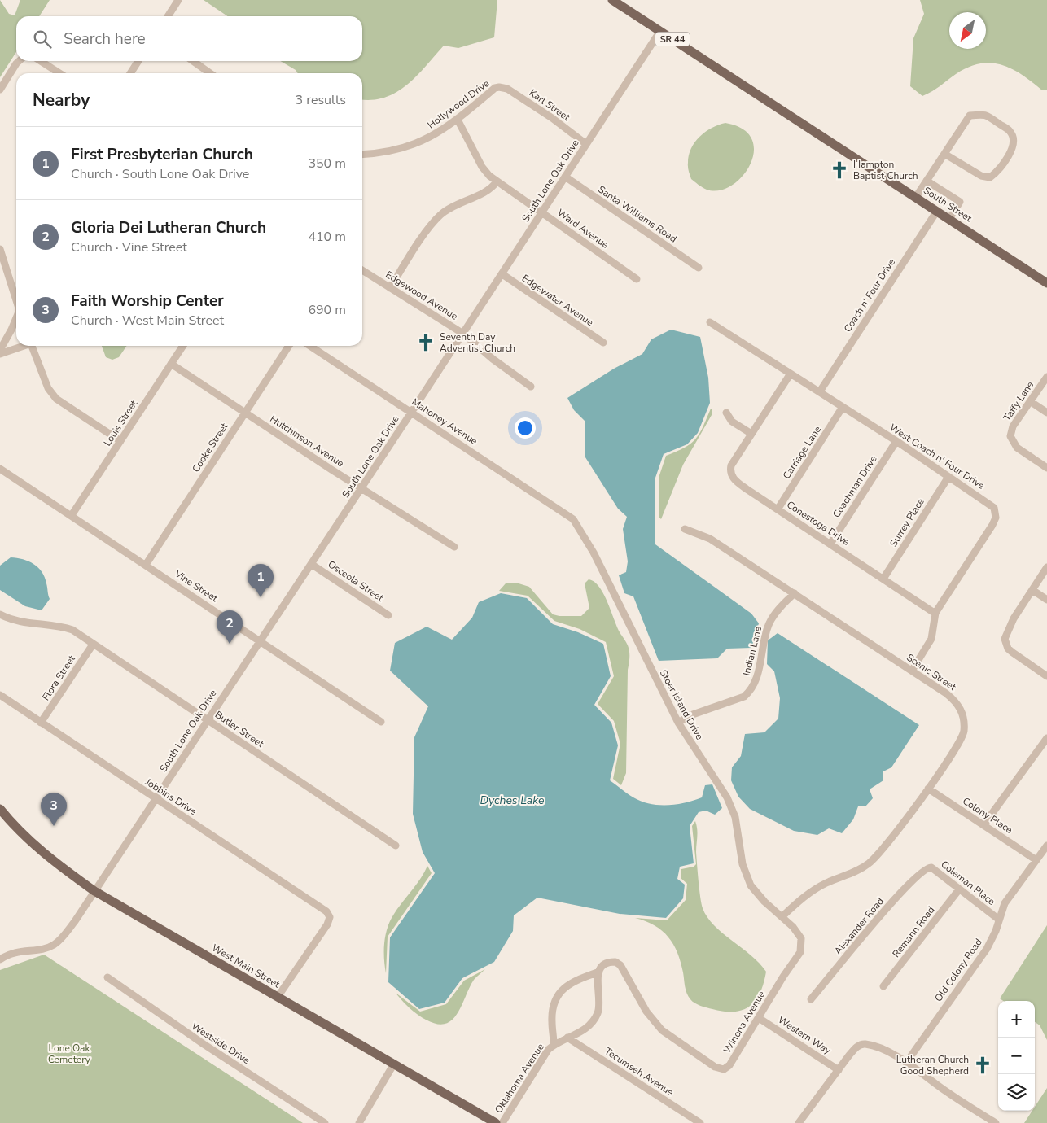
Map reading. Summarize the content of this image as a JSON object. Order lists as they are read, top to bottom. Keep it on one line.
{"streets":{"main road":["SR 44","South Street","West Main Street"],"street":["Hollywood Drive","Karl Street","South Lone Oak Drive","Santa Williams Road","Ward Avenue","Edgewood Avenue","Coach n' Four Drive","Edgewater Avenue","Taffy Lane","Mahoney Avenue","Louis Street","Hutchinson Avenue","Cooke Street","Carriage Lane","West Coach n' Four Drive","Coachman Drive","Surrey Place","Conestoga Drive","Osceola Street","Vine Street","Indian Lane","Scenic Street","Flora Street","Stoer Island Drive","Butler Street","Jobbins Drive","Colony Place","Coleman Place","Alexander Road","Remann Road","Old Colony Road","Winona Avenue","Western Way","Westside Drive","Tecumseh Avenue","Oklahoma Avenue"]},"crossings":[["SR 44","South Lone Oak Drive"],["SR 44","South Street"],["Hollywood Drive","Karl Street"],["Hollywood Drive","Ward Avenue"],["Karl Street","South Lone Oak Drive"],["South Lone Oak Drive","South Street"],["South Lone Oak Drive","Santa Williams Road"],["South Lone Oak Drive","Ward Avenue"],["South Lone Oak Drive","Edgewood Avenue"],["South Lone Oak Drive","Edgewater Avenue"],["South Lone Oak Drive","Mahoney Avenue"],["South Lone Oak Drive","Hutchinson Avenue"],["South Lone Oak Drive","Osceola Street"],["South Lone Oak Drive","Vine Street"],["South Lone Oak Drive","Butler Street"],["South Lone Oak Drive","Jobbins Drive"],["South Lone Oak Drive","West Main Street"],["South Street","Coach n' Four Drive"],["Coach n' Four Drive","West Coach n' Four Drive"],["Mahoney Avenue","Stoer Island Drive"],["Louis Street","Hutchinson Avenue"],["Louis Street","Vine Street"],["Hutchinson Avenue","Cooke Street"],["Cooke Street","Vine Street"],["Carriage Lane","West Coach n' Four Drive"],["Carriage Lane","Conestoga Drive"],["West Coach n' Four Drive","Coachman Drive"],["West Coach n' Four Drive","Surrey Place"],["West Coach n' Four Drive","Conestoga Drive"],["West Coach n' Four Drive","Scenic Street"],["Coachman Drive","Conestoga Drive"],["Surrey Place","Conestoga Drive"],["Indian Lane","Scenic Street"],["Indian Lane","Stoer Island Drive"],["Scenic Street","Stoer Island Drive"],["Scenic Street","Colony Place"],["Scenic Street","Winona Avenue"],["Flora Street","Butler Street"],["Flora Street","Jobbins Drive"],["Stoer Island Drive","Winona Avenue"],["Jobbins Drive","West Main Street"],["Colony Place","Old Colony Road"],["Coleman Place","Alexander Road"],["Coleman Place","Remann Road"],["Coleman Place","Old Colony Road"],["Winona Avenue","Western Way"]],"water":["Dyches Lake"],"parks":["Lone Oak Cemetery"],"places":{"church":["Hampton Baptist Church","Seventh Day Adventist Church","Lutheran Church Good Shepherd"]},"north":"bottom left","page":{"search":"Search here","heading":["Nearby","3 results"],"list":[{"mark":"1","name":"First Presbyterian Church","note":"Church · South Lone Oak Drive","value":"350 m"},{"mark":"2","name":"Gloria Dei Lutheran Church","note":"Church · Vine Street","value":"410 m"},{"mark":"3","name":"Faith Worship Center","note":"Church · West Main Street","value":"690 m"}],"pins":["1","2","3"],"map_buttons":["+","−"]}}
